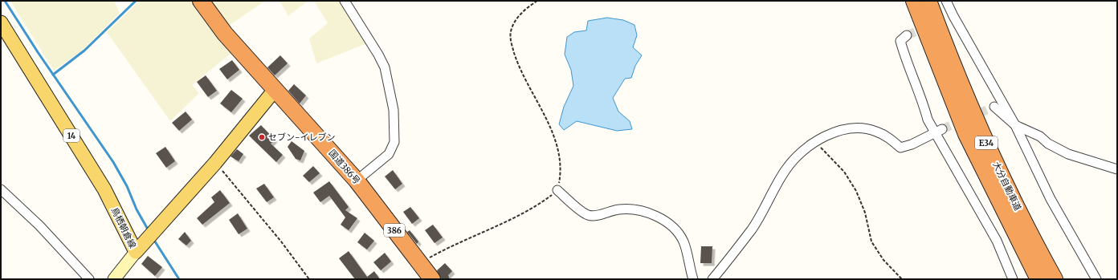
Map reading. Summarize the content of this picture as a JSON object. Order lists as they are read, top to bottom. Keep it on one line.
{"streets":{"highway":["E34","国道386号","大分自動車道","386"],"main road":["14","鳥栖朝倉線"]},"crossings":[["国道386号","鳥栖朝倉線"]],"places":["セブン-イレブン"]}
